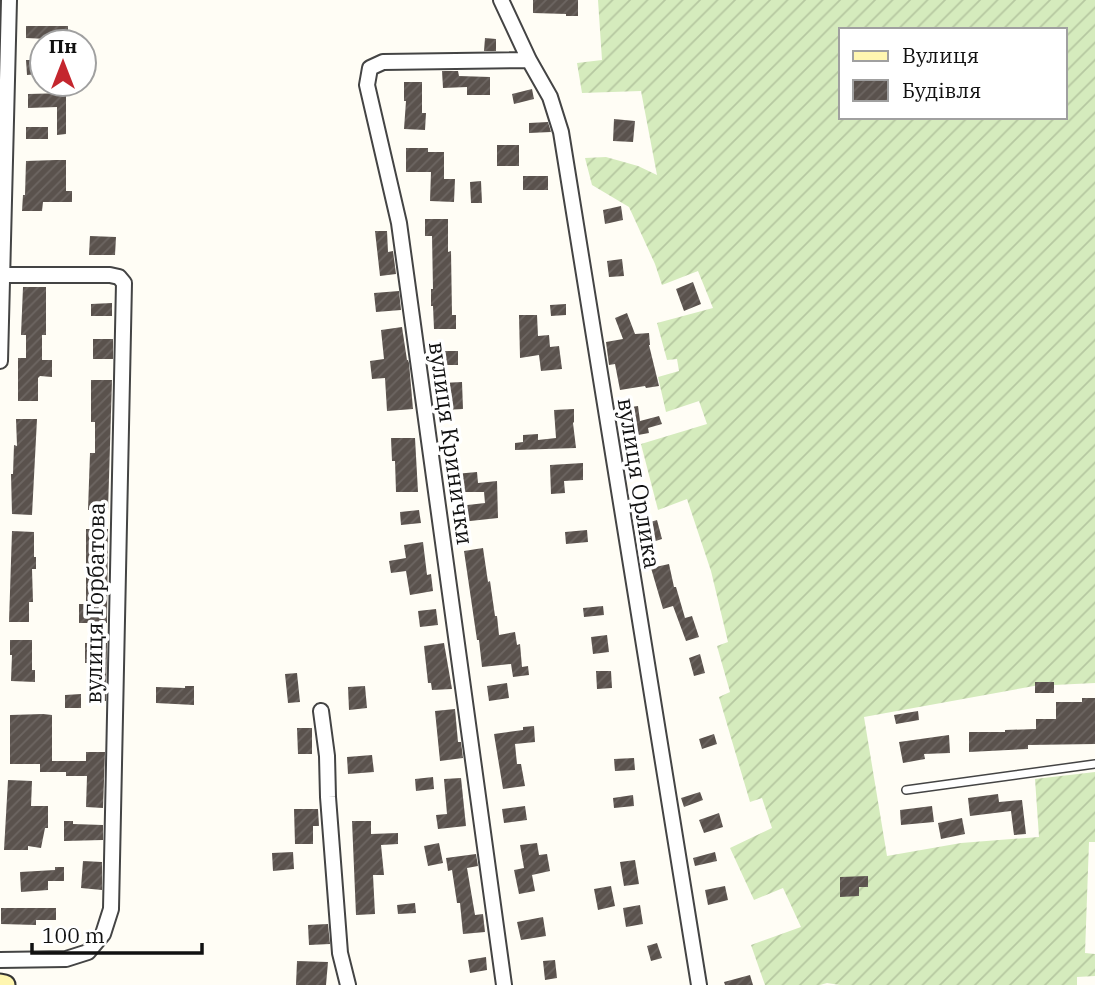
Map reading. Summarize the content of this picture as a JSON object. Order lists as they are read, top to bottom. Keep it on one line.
{"streets":{"street":["вулиця Кринички","вулиця Орлика","вулиця Горбатова"]},"crossings":[["вулиця Кринички","вулиця Орлика"]],"legend":["Вулиця","Будівля"],"scale_bar":"100 m","north":"top"}
